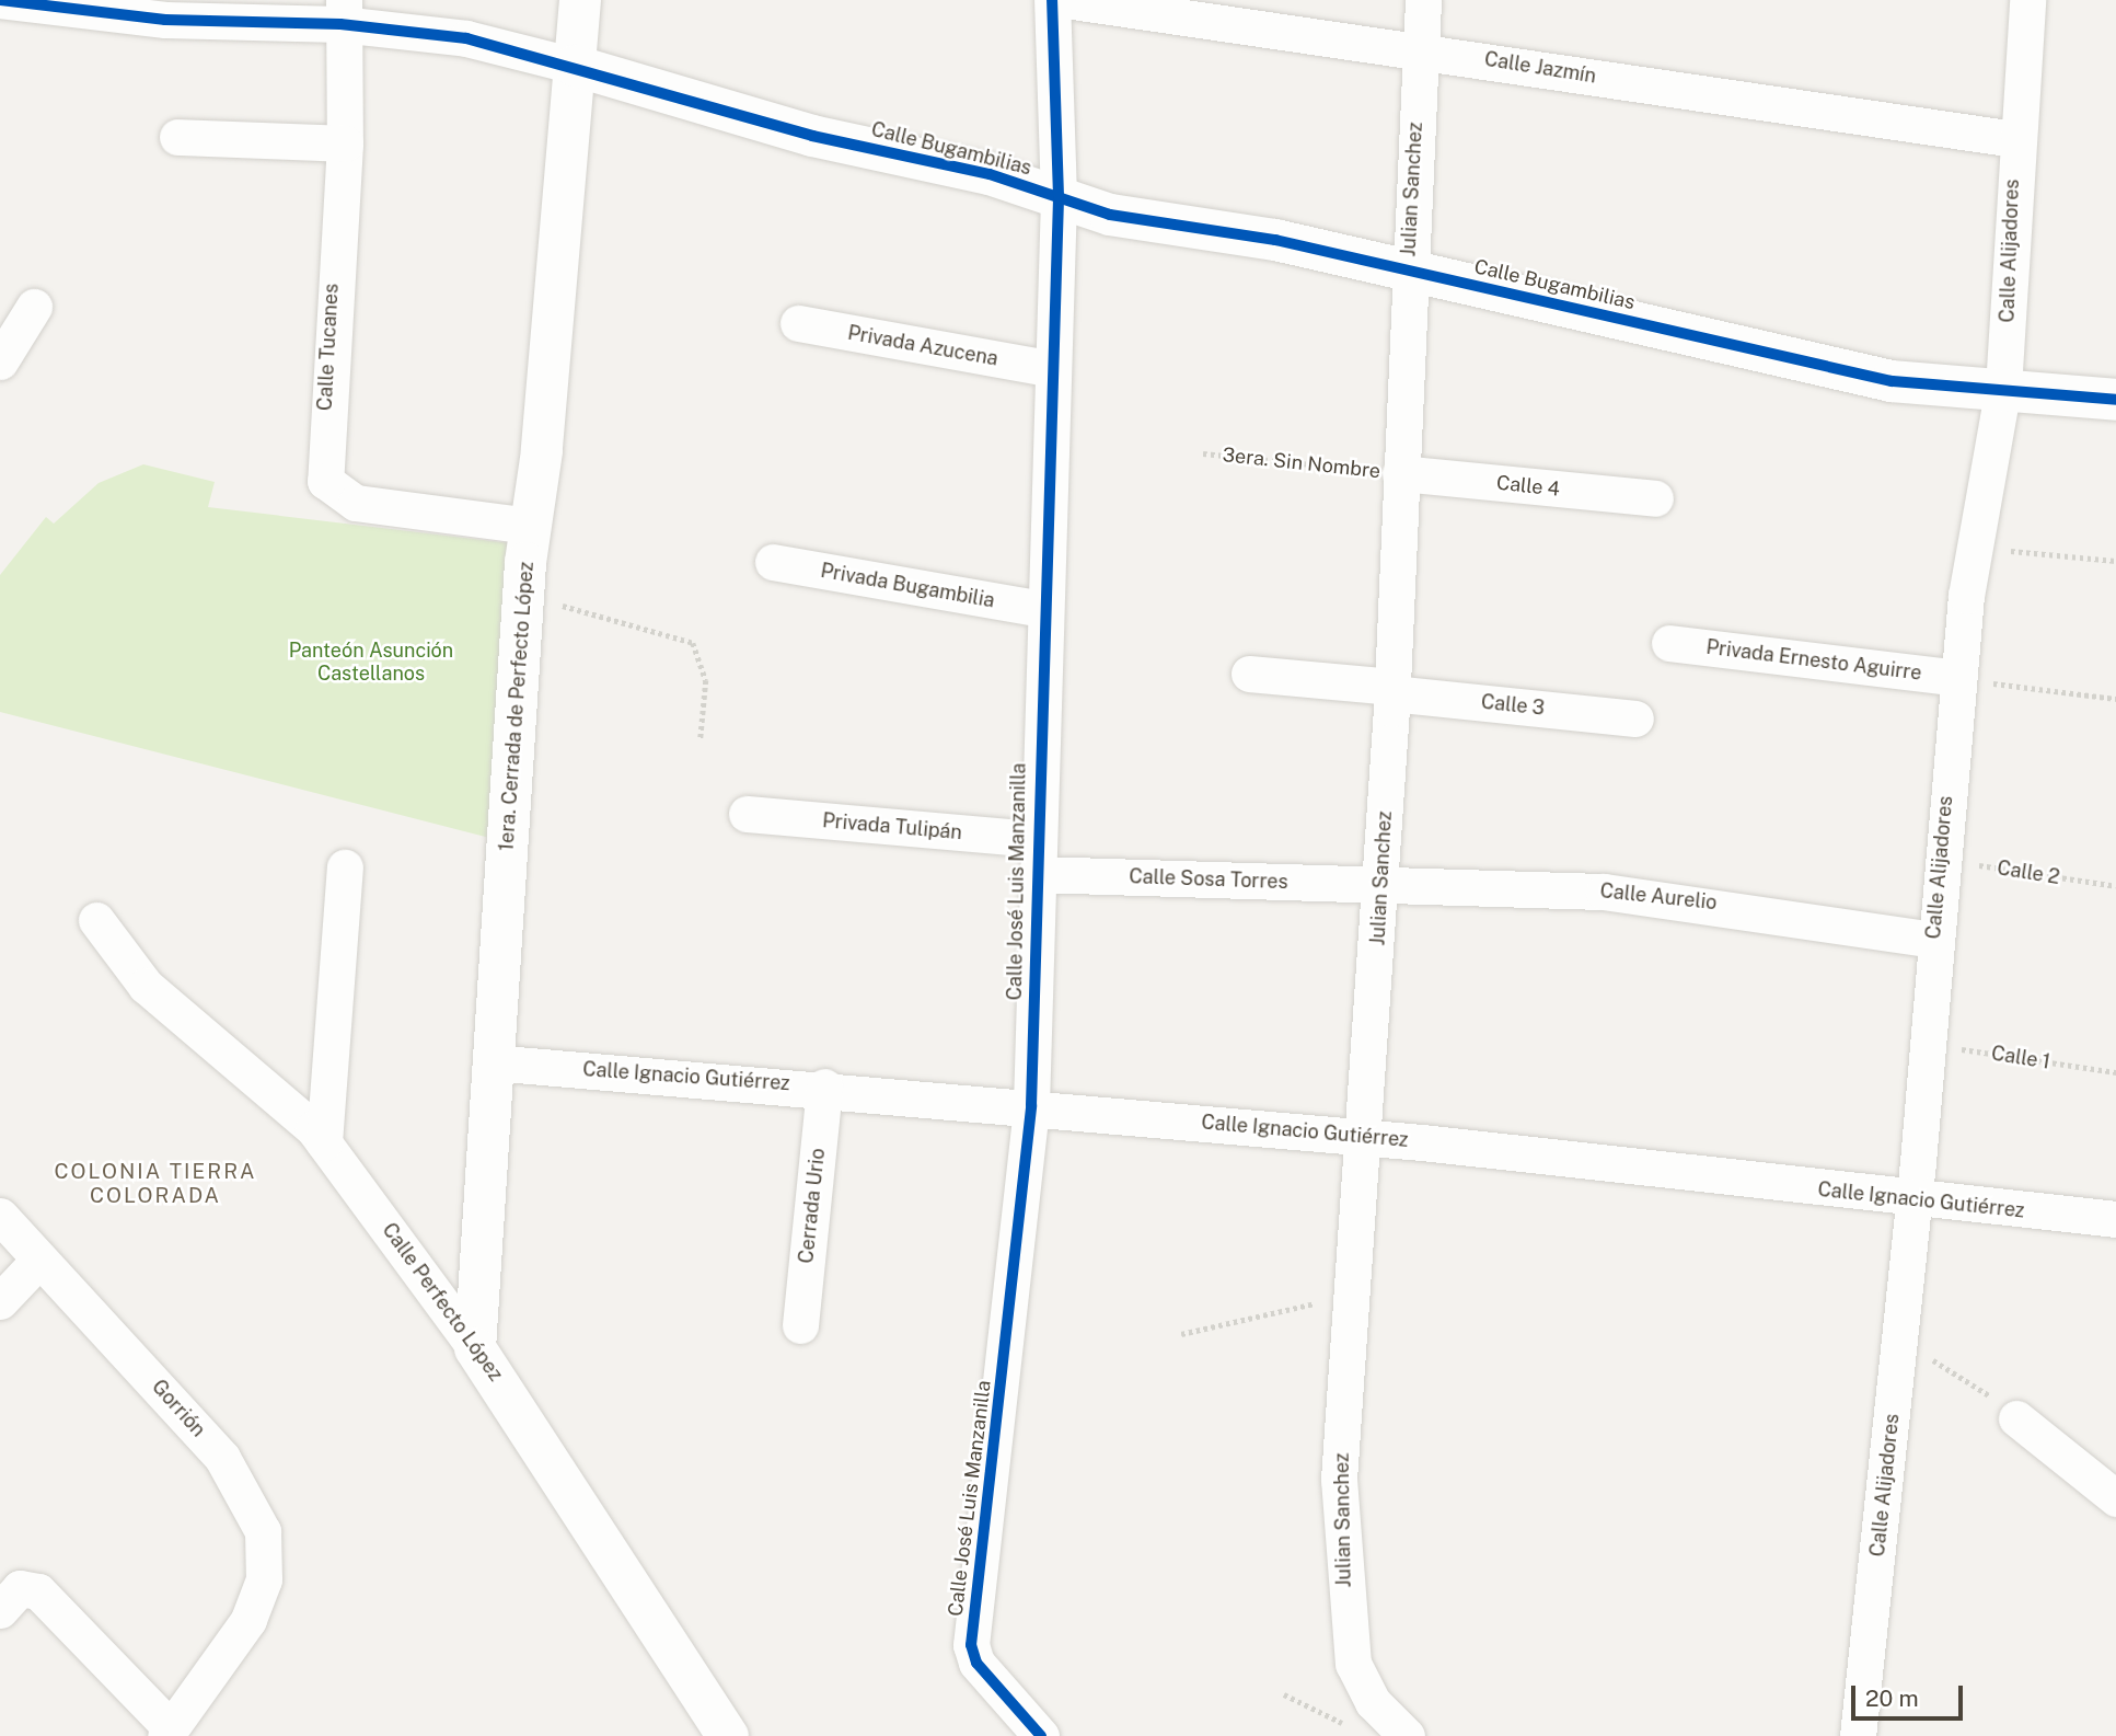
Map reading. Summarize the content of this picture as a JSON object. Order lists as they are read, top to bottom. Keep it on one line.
{"streets":{"street":["Calle Jazmín","Calle Bugambilias","Julian Sanchez","Calle Alijadores","Privada Azucena","Calle Tucanes","Calle 4","Privada Bugambilia","Privada Ernesto Aguirre","Calle 3","1era. Cerrada de Perfecto López","Privada Tulipán","Calle Sosa Torres","Calle José Luis Manzanilla","Calle Aurelio","Calle Ignacio Gutiérrez","Cerrada Urio","Calle Perfecto López","Gorrión"],"path":["3era. Sin Nombre","Calle 2","Calle 1"]},"crossings":[["Calle Jazmín","Julian Sanchez"],["Calle Jazmín","Calle Alijadores"],["Calle Bugambilias","Julian Sanchez"],["Calle Bugambilias","Calle Alijadores"],["Calle Bugambilias","Calle Tucanes"],["Calle Bugambilias","1era. Cerrada de Perfecto López"],["Calle Bugambilias","Calle José Luis Manzanilla"],["Julian Sanchez","3era. Sin Nombre"],["Julian Sanchez","Calle 4"],["Julian Sanchez","Calle 3"],["Julian Sanchez","Calle Sosa Torres"],["Julian Sanchez","Calle Aurelio"],["Julian Sanchez","Calle Ignacio Gutiérrez"],["Calle Alijadores","Privada Ernesto Aguirre"],["Calle Alijadores","Calle 2"],["Calle Alijadores","Calle Aurelio"],["Calle Alijadores","Calle 1"],["Calle Alijadores","Calle Ignacio Gutiérrez"],["Privada Azucena","Calle José Luis Manzanilla"],["Calle Tucanes","1era. Cerrada de Perfecto López"],["3era. Sin Nombre","Calle 4"],["Privada Bugambilia","Calle José Luis Manzanilla"],["1era. Cerrada de Perfecto López","Calle Ignacio Gutiérrez"],["1era. Cerrada de Perfecto López","Calle Perfecto López"],["Privada Tulipán","Calle Sosa Torres"],["Privada Tulipán","Calle José Luis Manzanilla"],["Calle Sosa Torres","Calle José Luis Manzanilla"],["Calle Sosa Torres","Calle Aurelio"],["Calle José Luis Manzanilla","Calle Ignacio Gutiérrez"],["Calle Ignacio Gutiérrez","Cerrada Urio"]],"districts":["COLONIA TIERRA COLORADA"],"parks":["Panteón Asunción Castellanos"],"scale_bar":"20 m"}
